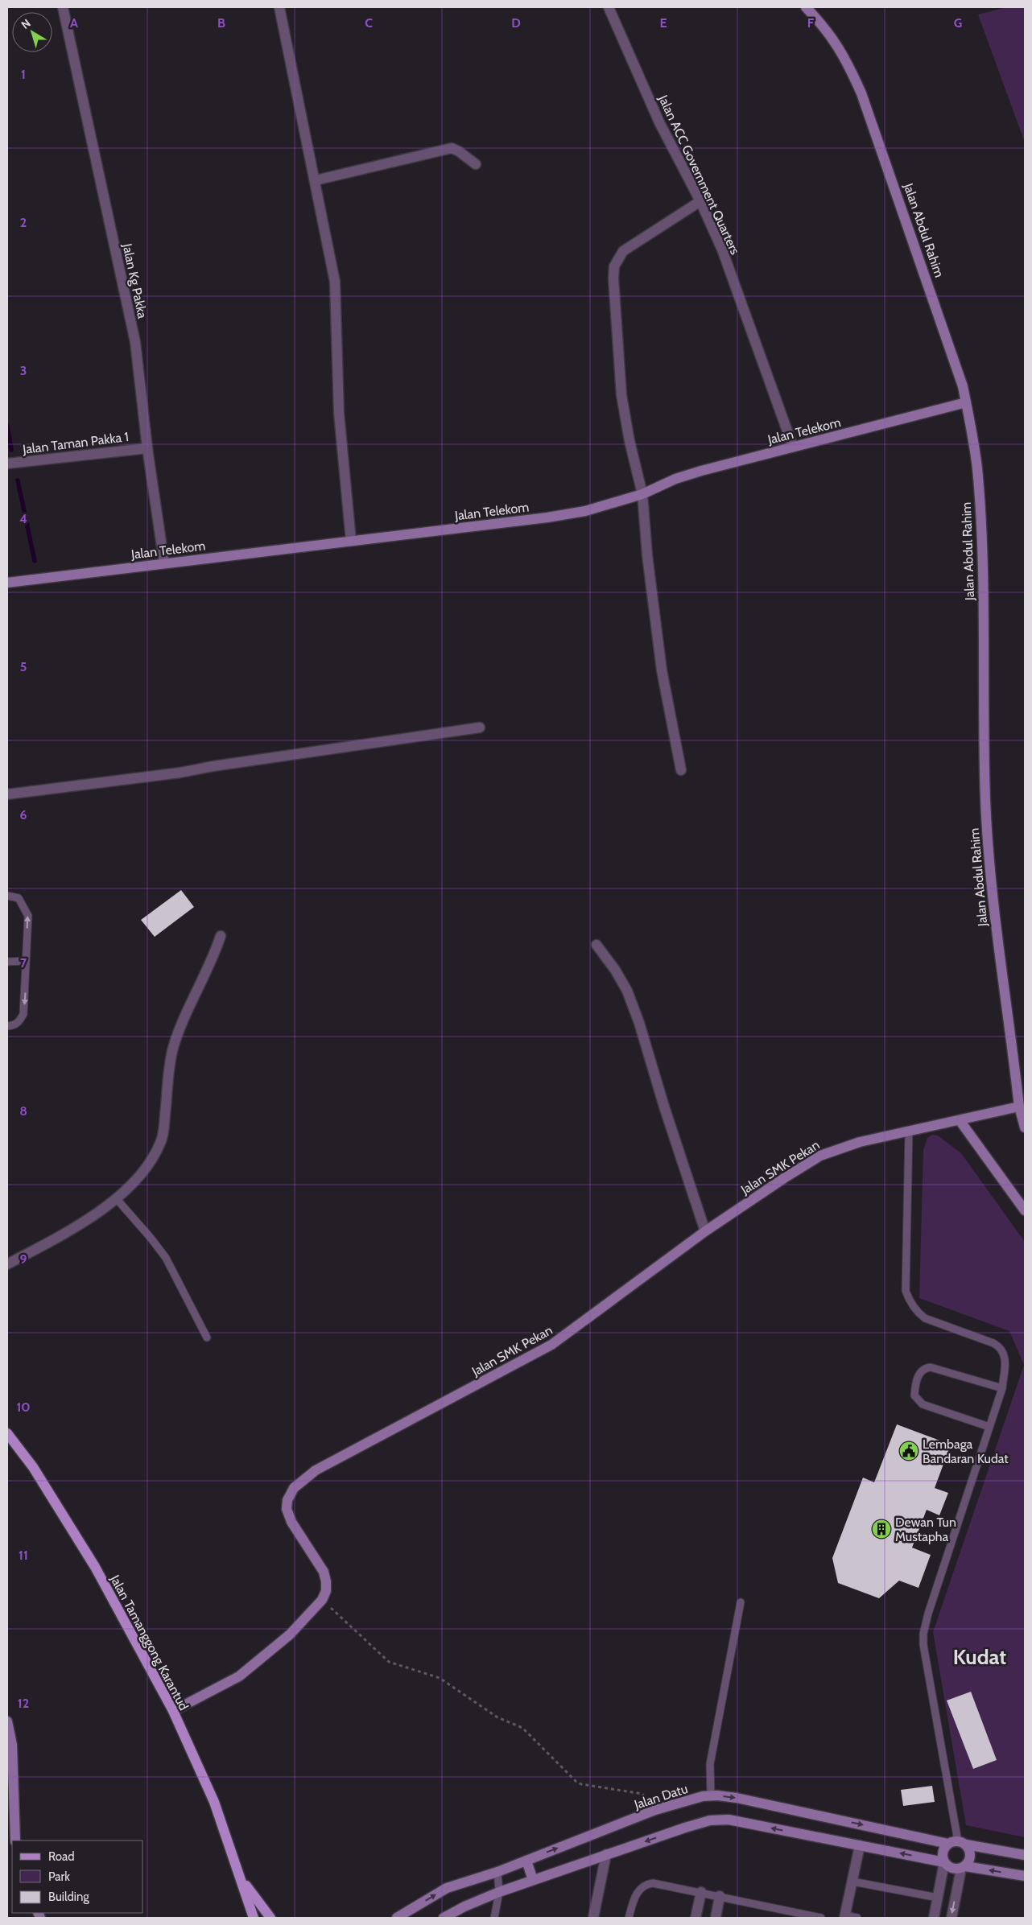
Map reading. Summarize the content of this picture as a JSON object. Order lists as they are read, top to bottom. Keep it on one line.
{"streets":{"main road":["Jalan Abdul Rahim","Jalan Telekom","Jalan SMK Pekan","Jalan Tamanggong Karantud","Jalan Datu"],"street":["Jalan ACC Government Quarters","Jalan Kg Pakka","Jalan Taman Pakka 1"]},"crossings":[["Jalan ACC Government Quarters","Jalan Telekom"],["Jalan Abdul Rahim","Jalan Telekom"],["Jalan Abdul Rahim","Jalan SMK Pekan"],["Jalan Kg Pakka","Jalan Telekom"],["Jalan Kg Pakka","Jalan Taman Pakka 1"]],"districts":["Kudat"],"places":{"public building":["Lembaga Bandaran Kudat"],"building":["Dewan Tun Mustapha"]},"legend":["Road","Park","Building"],"north":"top left","grid":{"columns":["A","B","C","D","E","F","G"],"rows":["1","2","3","4","5","6","7","8","9","10","11","12"]}}
